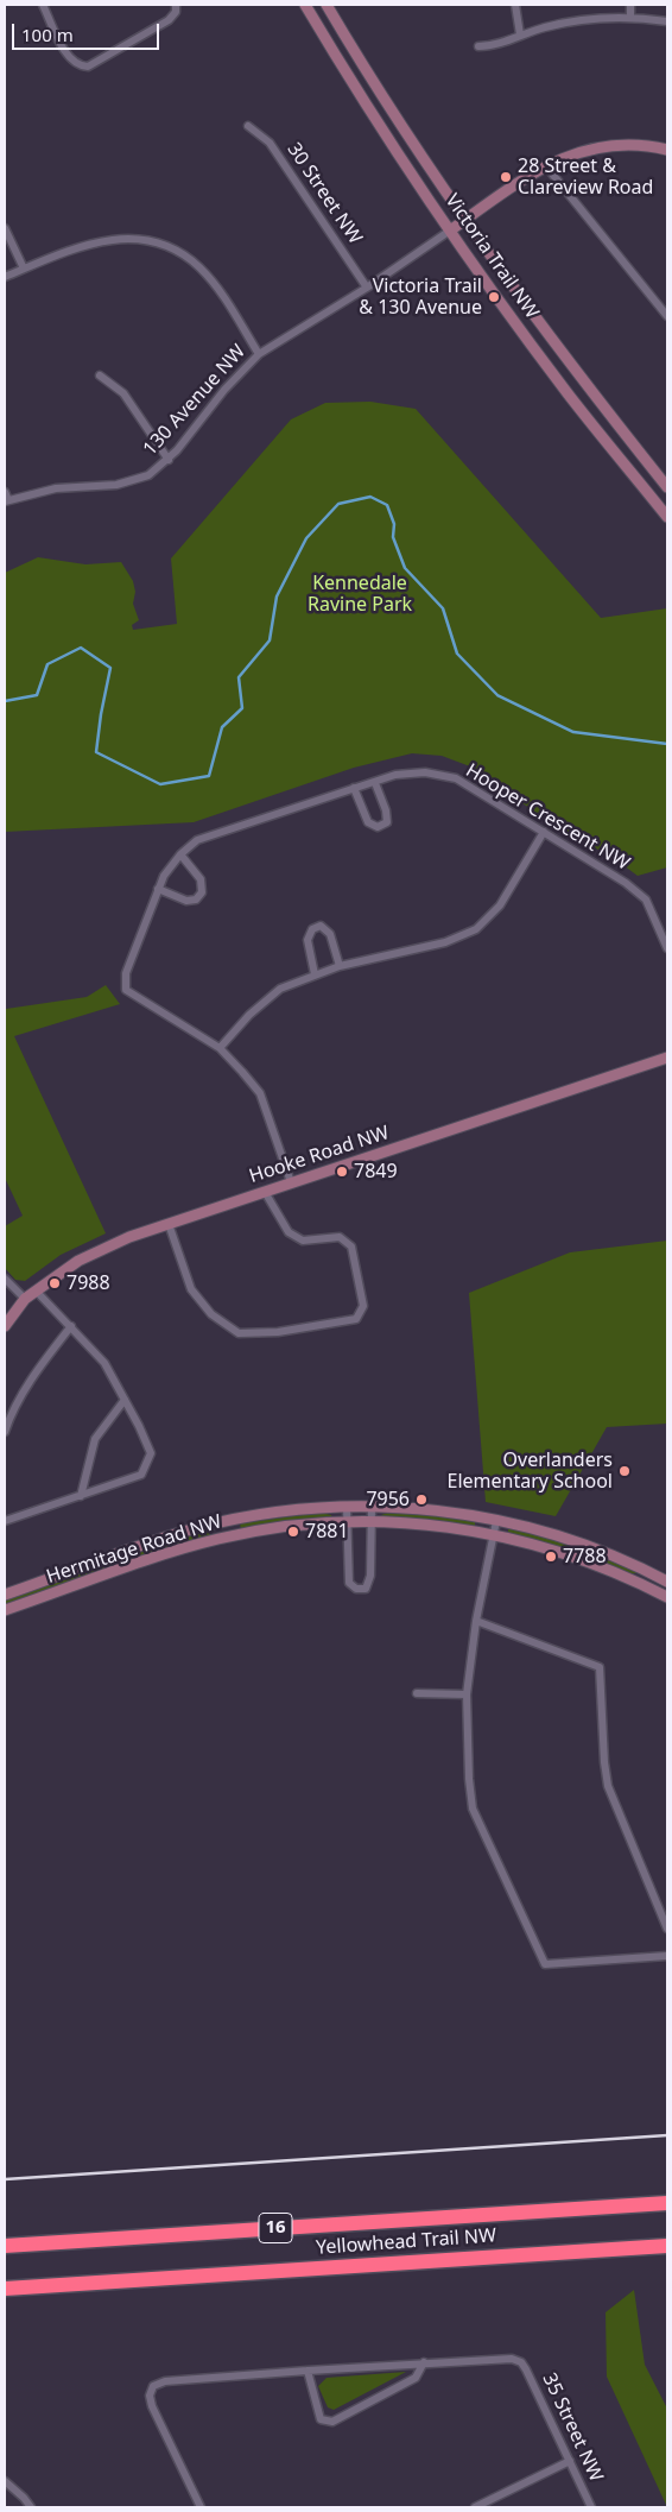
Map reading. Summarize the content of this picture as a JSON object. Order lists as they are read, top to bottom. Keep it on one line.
{"streets":{"highway":["16","Yellowhead Trail NW"],"street":["30 Street NW","Victoria Trail NW","130 Avenue NW","Hooper Crescent NW","Hooke Road NW","Hermitage Road NW","35 Street NW"]},"crossings":[["30 Street NW","130 Avenue NW"],["Victoria Trail NW","130 Avenue NW"],["Hooper Crescent NW","Hooke Road NW"]],"parks":["Kennedale Ravine Park"],"places":["28 Street & Clareview Road","Victoria Trail & 130 Avenue","7849","7988","Overlanders Elementary School","7956","7881","7788"],"scale_bar":"100 m"}
